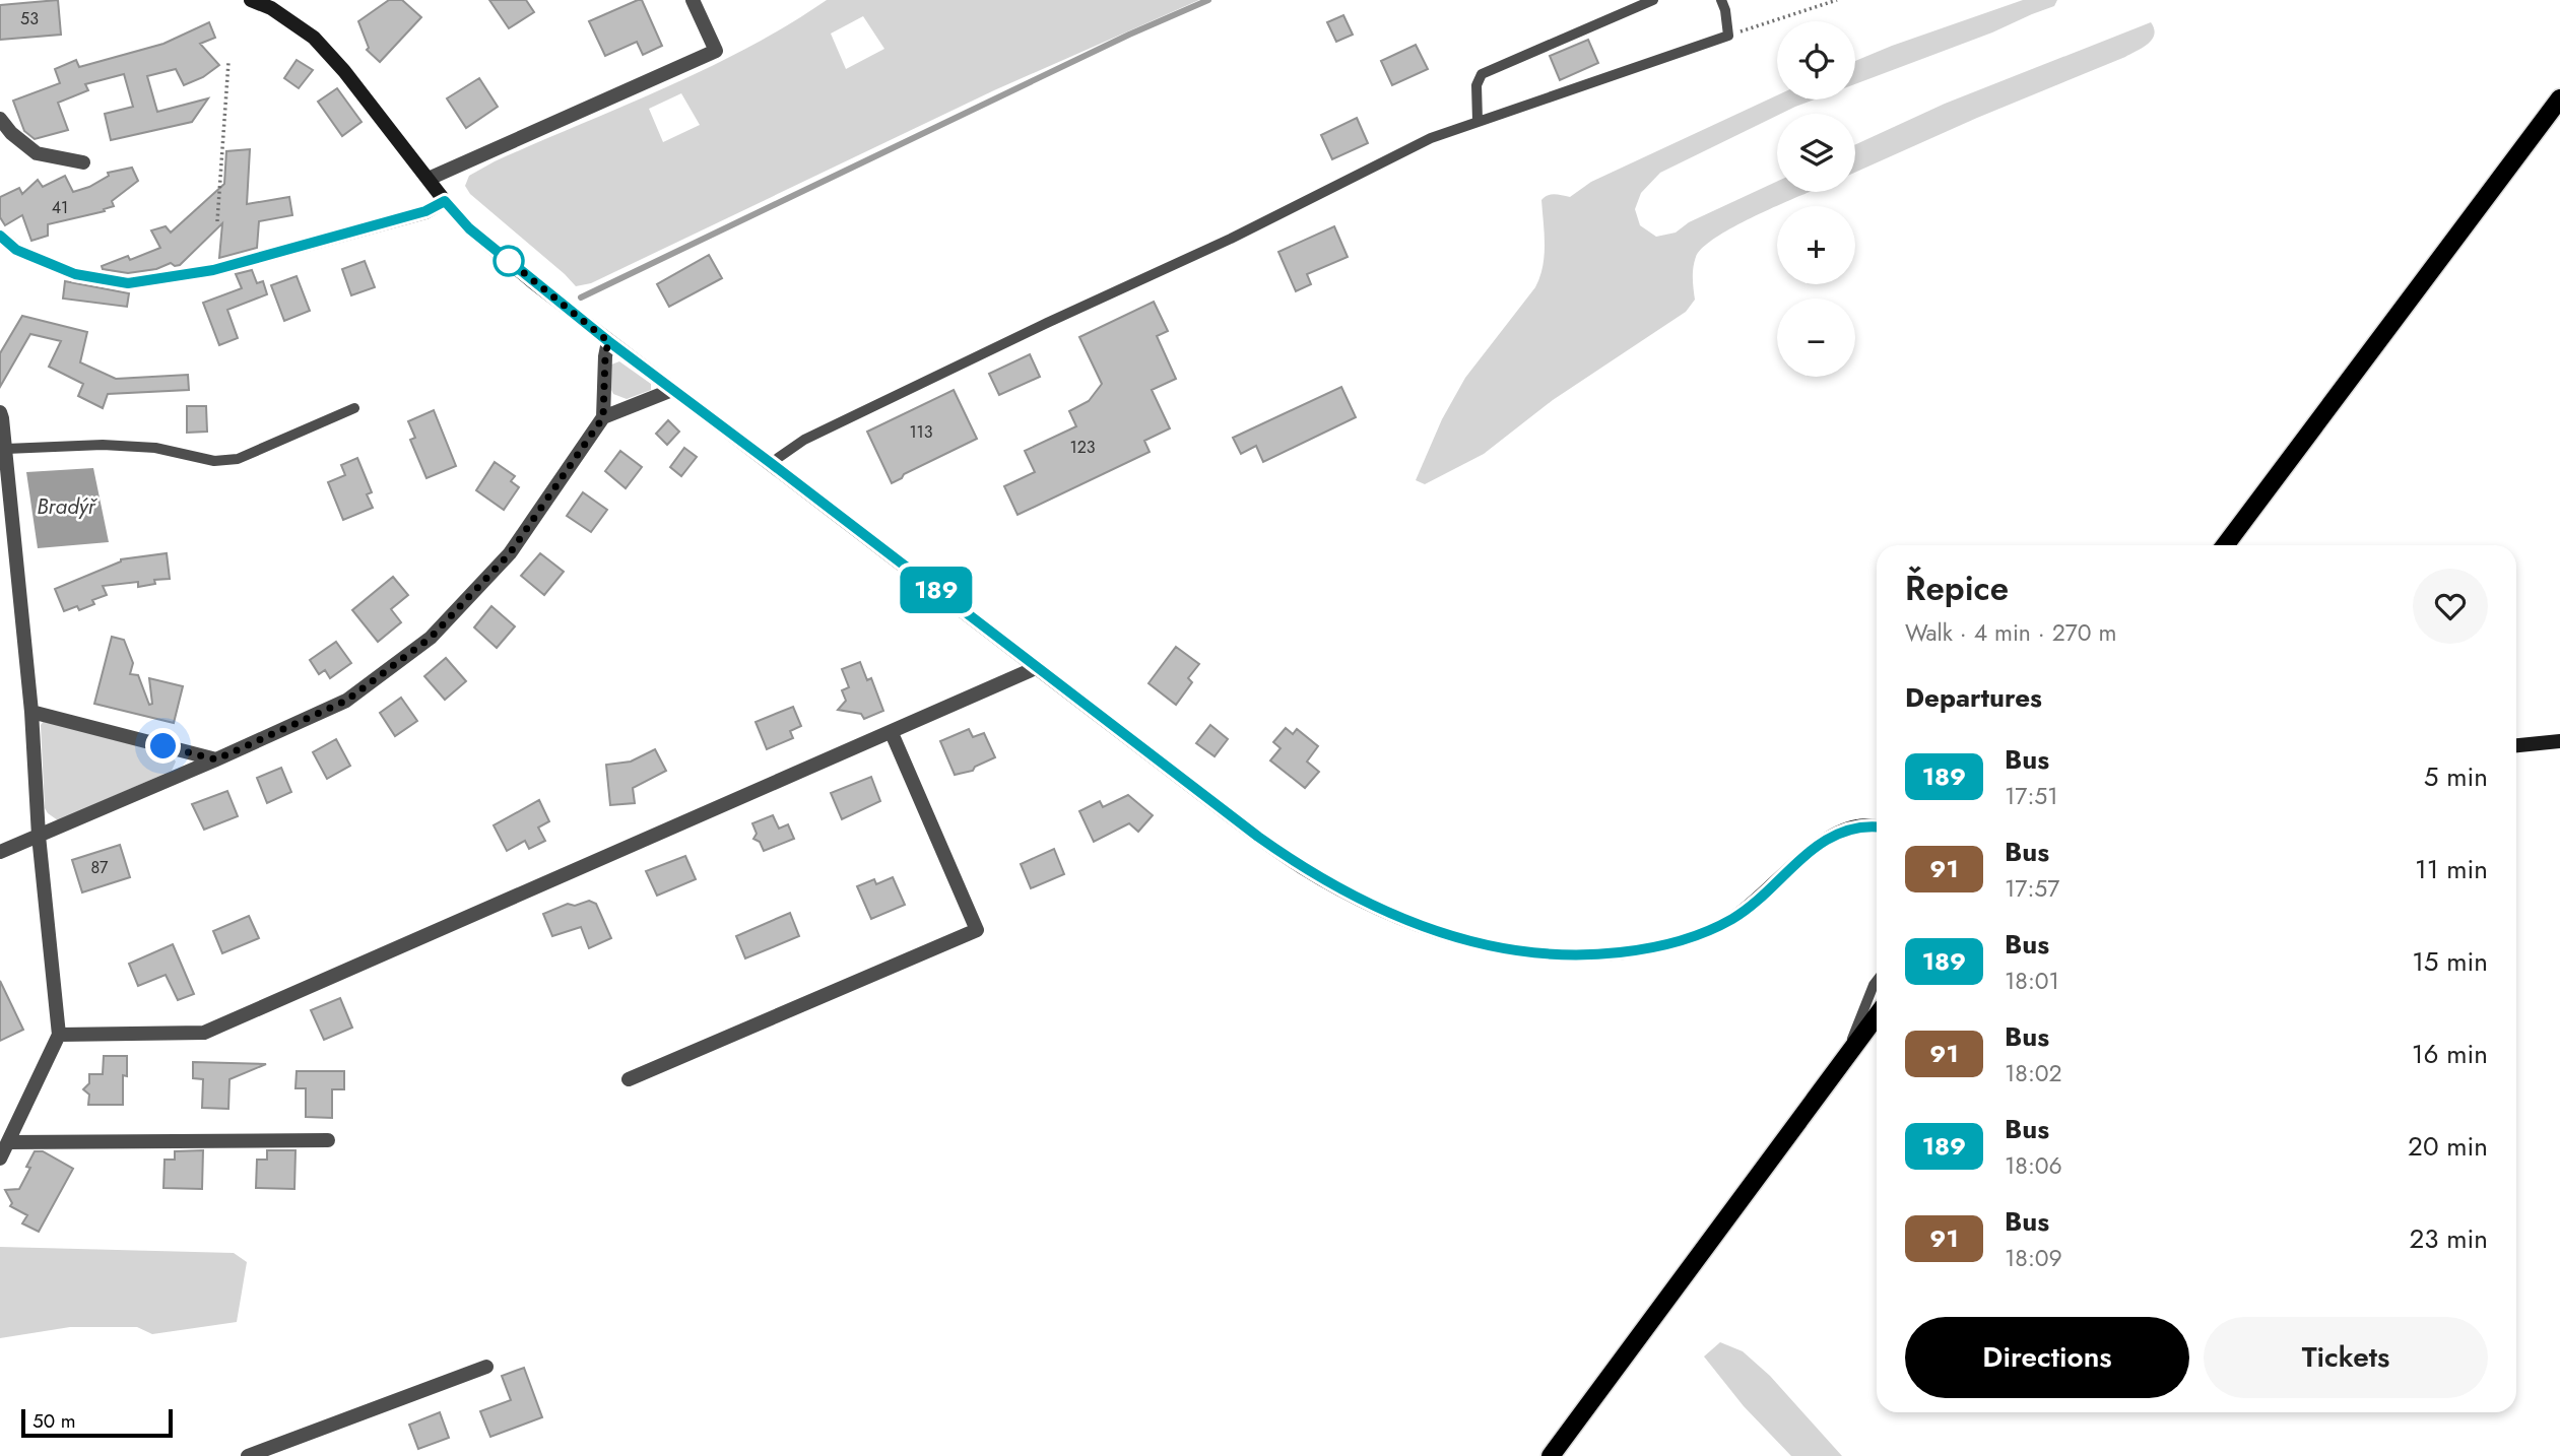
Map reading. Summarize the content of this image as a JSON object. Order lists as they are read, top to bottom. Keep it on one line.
{"water":["Bradýř"],"lines":["bus line 189"],"house_numbers":["53","41","113","123","87"],"scale_bar":"50 m","page":{"on_map":"189","map_buttons":["+","−"],"heading":[["Řepice","Walk · 4 min · 270 m"],"Departures"],"list":[{"mark":"189","name":"Bus","note":"17:51","value":"5 min"},{"mark":"91","name":"Bus","note":"17:57","value":"11 min"},{"mark":"189","name":"Bus","note":"18:01","value":"15 min"},{"mark":"91","name":"Bus","note":"18:02","value":"16 min"},{"mark":"189","name":"Bus","note":"18:06","value":"20 min"},{"mark":"91","name":"Bus","note":"18:09","value":"23 min"}],"buttons":["Directions","Tickets"],"scale":"50 m"}}
